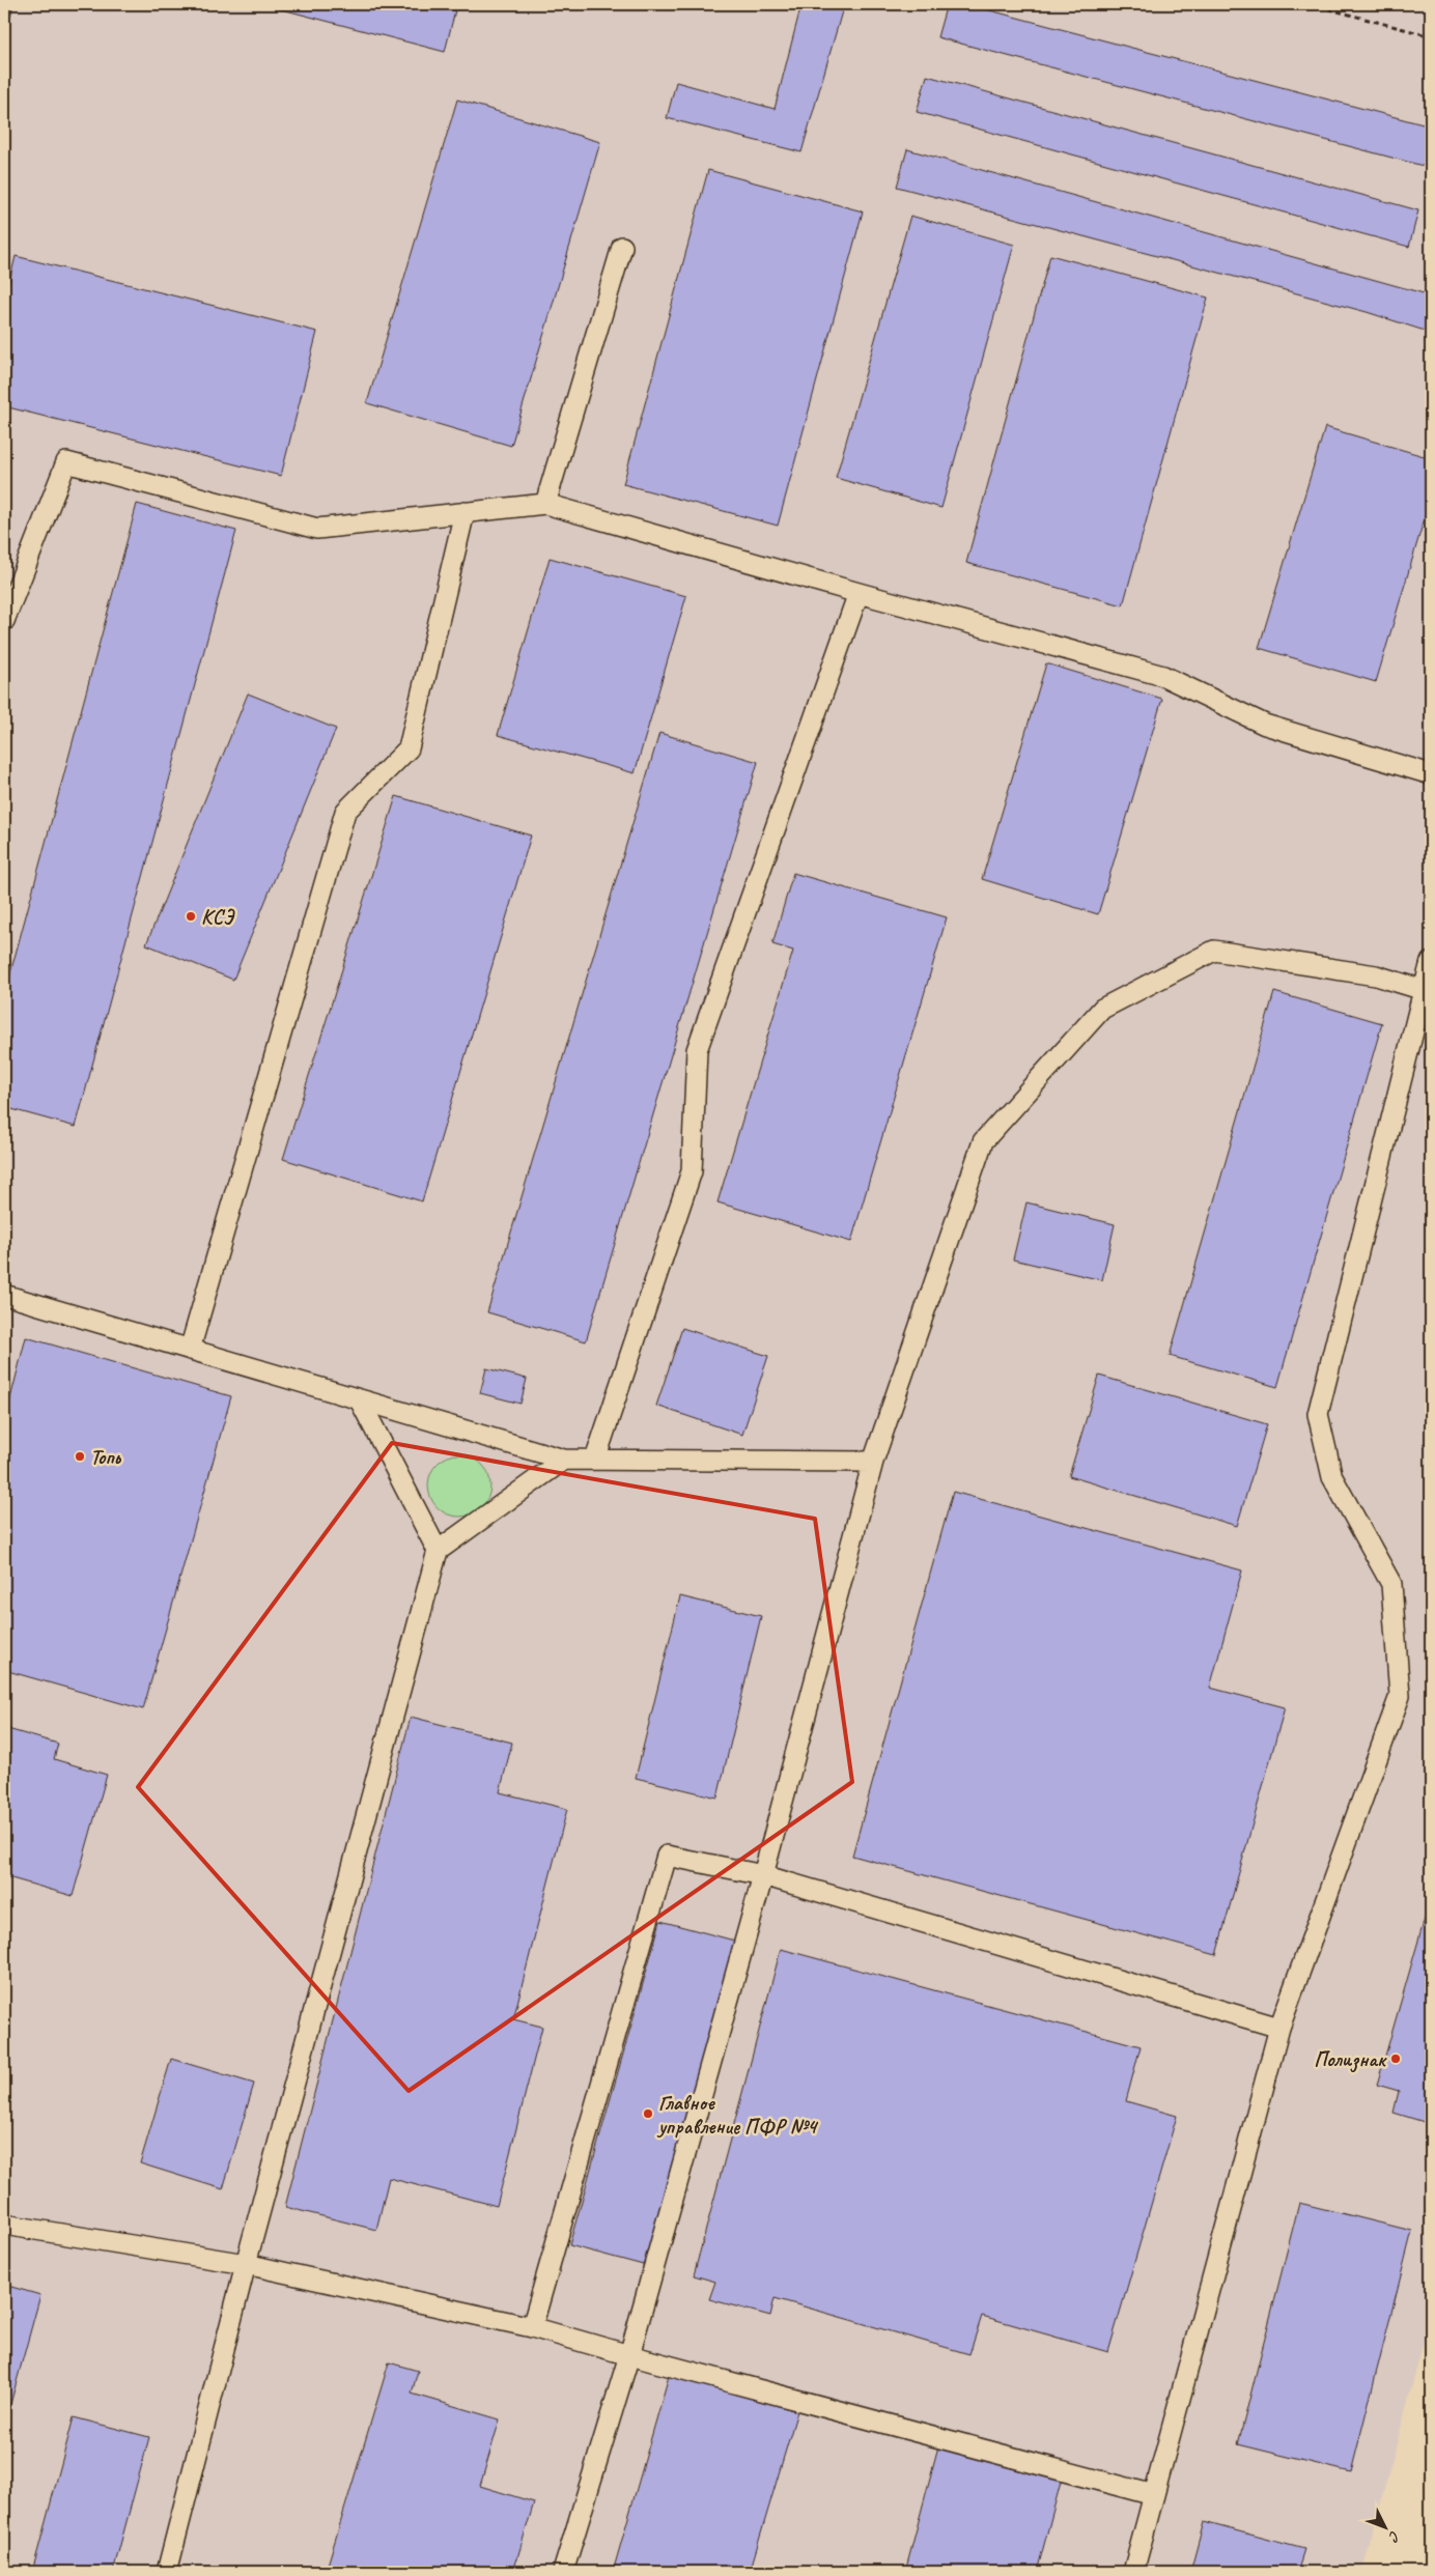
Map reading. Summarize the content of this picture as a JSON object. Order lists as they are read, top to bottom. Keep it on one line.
{"places":["КСЭ","Топь","Полизнак","Главное управление ПФР №4"],"north":"bottom right"}
